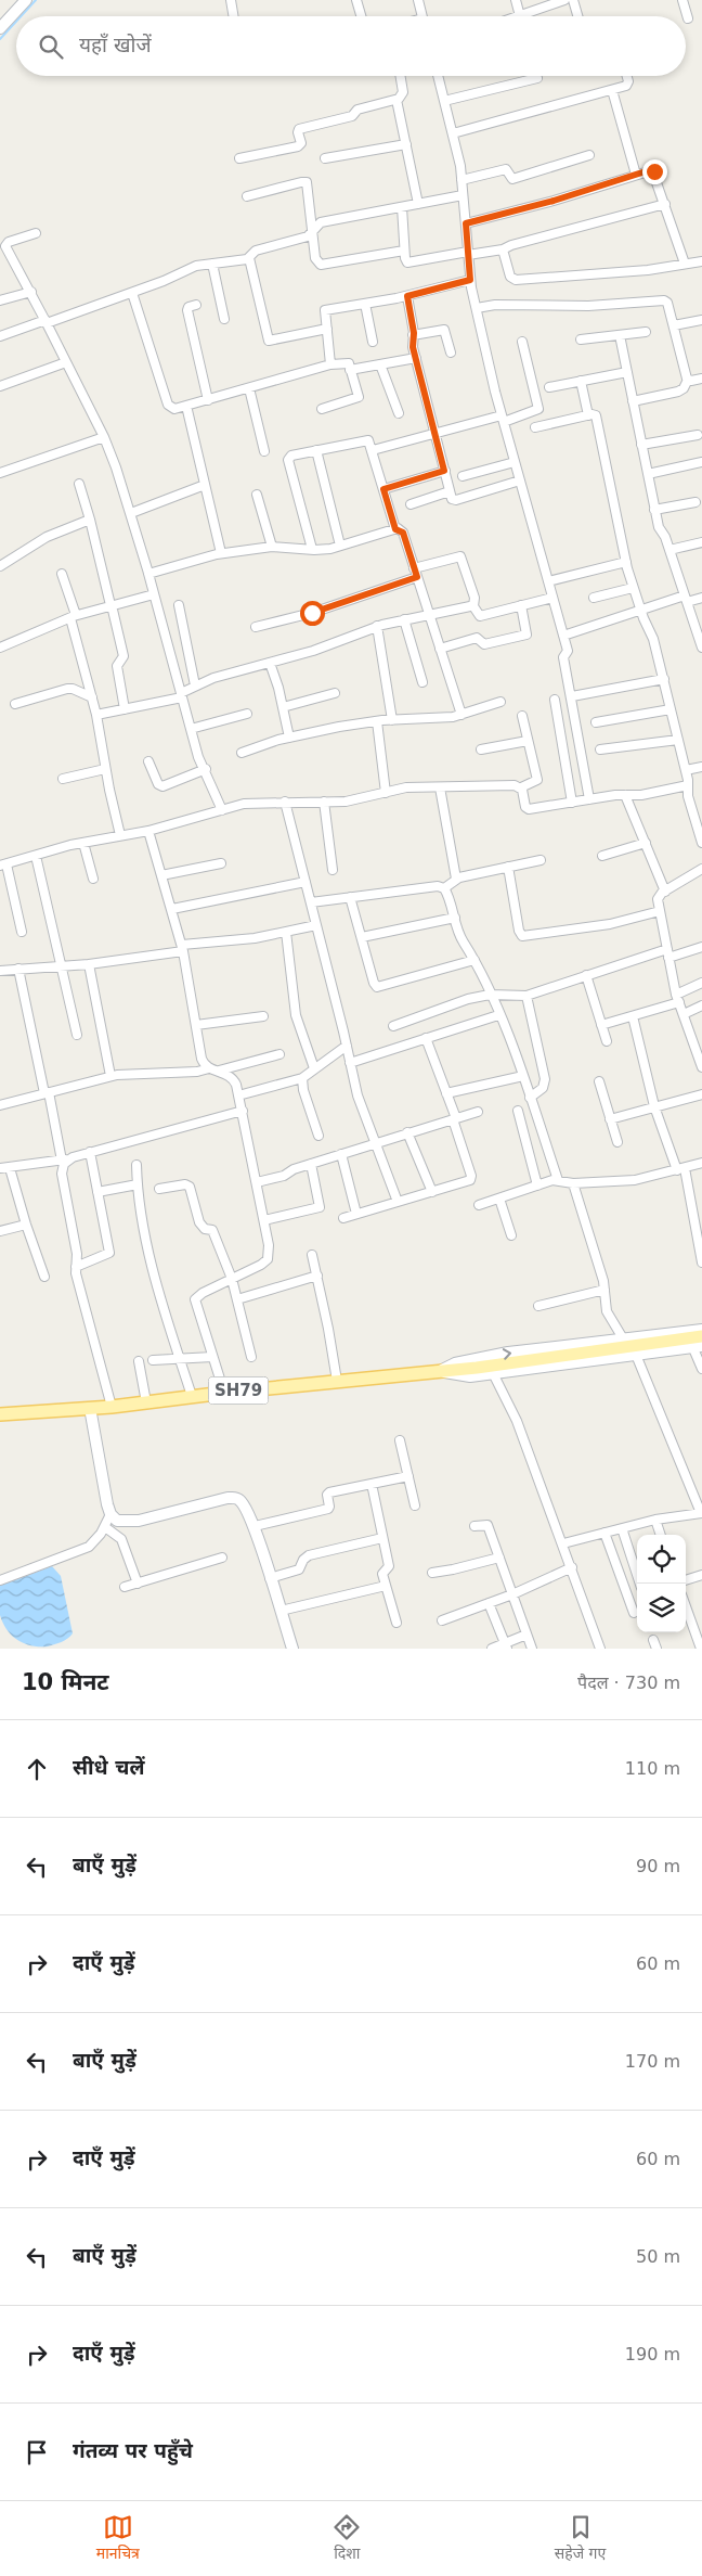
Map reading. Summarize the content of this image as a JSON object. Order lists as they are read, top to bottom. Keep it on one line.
{"streets":{"main road":["SH79"]},"page":{"search":"यहाँ खोजें","heading":["10 मिनट","पैदल · 730 m"],"list":[["सीधे चलें","110 m"],["बाएँ मुड़ें","90 m"],["दाएँ मुड़ें","60 m"],["बाएँ मुड़ें","170 m"],["दाएँ मुड़ें","60 m"],["बाएँ मुड़ें","50 m"],["दाएँ मुड़ें","190 m"],"गंतव्य पर पहुँचे"],"nav":["मानचित्र","दिशा","सहेजे गए"]}}
